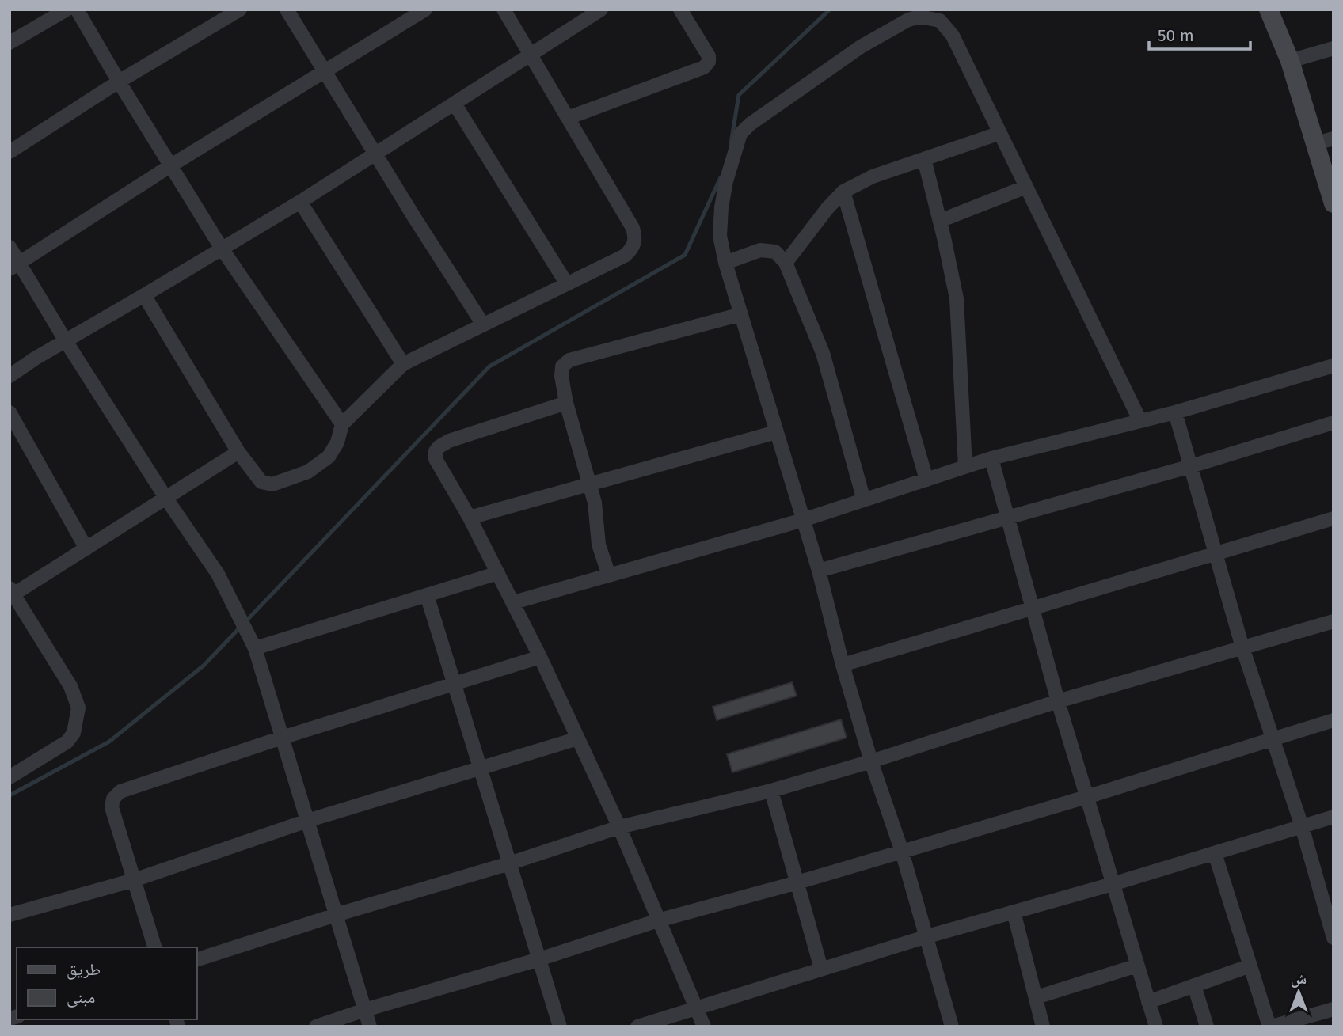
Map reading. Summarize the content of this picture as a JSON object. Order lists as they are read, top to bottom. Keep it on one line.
{"legend":["طريق","مبنى"],"scale_bar":"50 m","north":"top"}
